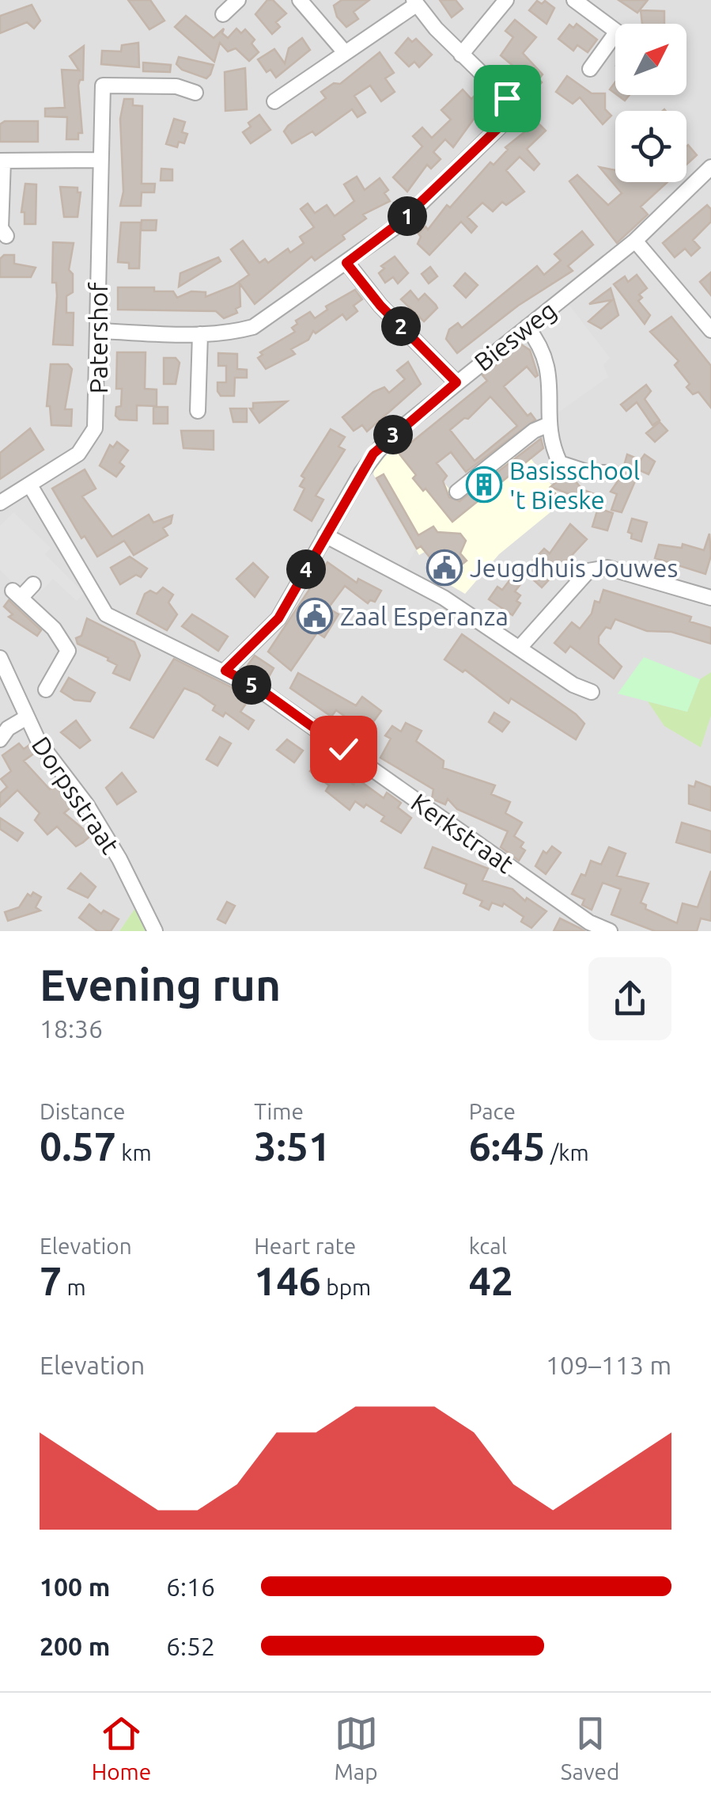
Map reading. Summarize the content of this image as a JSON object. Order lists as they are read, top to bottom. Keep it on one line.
{"streets":{"street":["Biesweg","Patershof","Dorpsstraat","Kerkstraat"]},"crossings":[["Biesweg","Kerkstraat"],["Patershof","Kerkstraat"]],"places":{"building":["Basisschool 't Bieske"],"public building":["Jeugdhuis Jouwes","Zaal Esperanza"]},"north":"top right","page":{"pins":["1","2","3","4","5"],"heading":["Evening run","18:36"],"stats":[["Distance","0.57 km"],["Time","3:51"],["Pace","6:45 /km"],["Elevation","7 m"],["Heart rate","146 bpm"],["kcal","42"]],"chart":["Elevation","109–113 m"],"list":[{"name":"100 m","note":"6:16"},{"name":"200 m","note":"6:52"}],"tabs":["Home","Map","Saved"]}}
